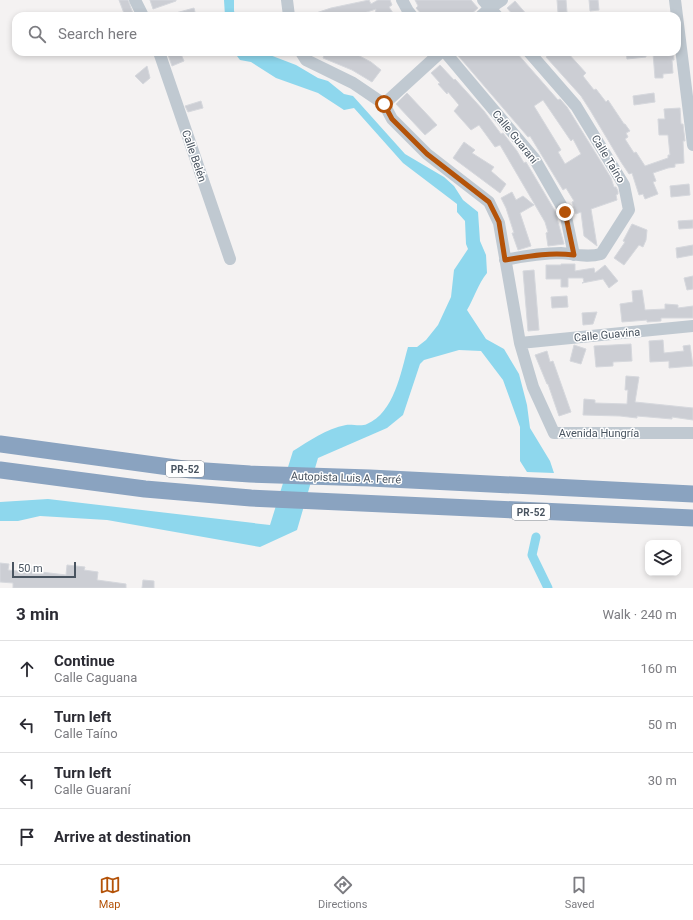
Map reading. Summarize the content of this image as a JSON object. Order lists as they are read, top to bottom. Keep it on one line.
{"streets":{"highway":["PR-52","Autopista Luis A. Ferré"],"street":["Calle Guaraní","Calle Belén","Calle Taíno","Calle Guavina","Avenida Hungría"]},"crossings":[["Calle Guaraní","Calle Taíno"],["Calle Guavina","Avenida Hungría"]],"scale_bar":"50 m","page":{"search":"Search here","scale":"50 m","heading":["3 min","Walk · 240 m"],"list":[["Continue","Calle Caguana","160 m"],["Turn left","Calle Taíno","50 m"],["Turn left","Calle Guaraní","30 m"],"Arrive at destination"],"nav":["Map","Directions","Saved"]}}
